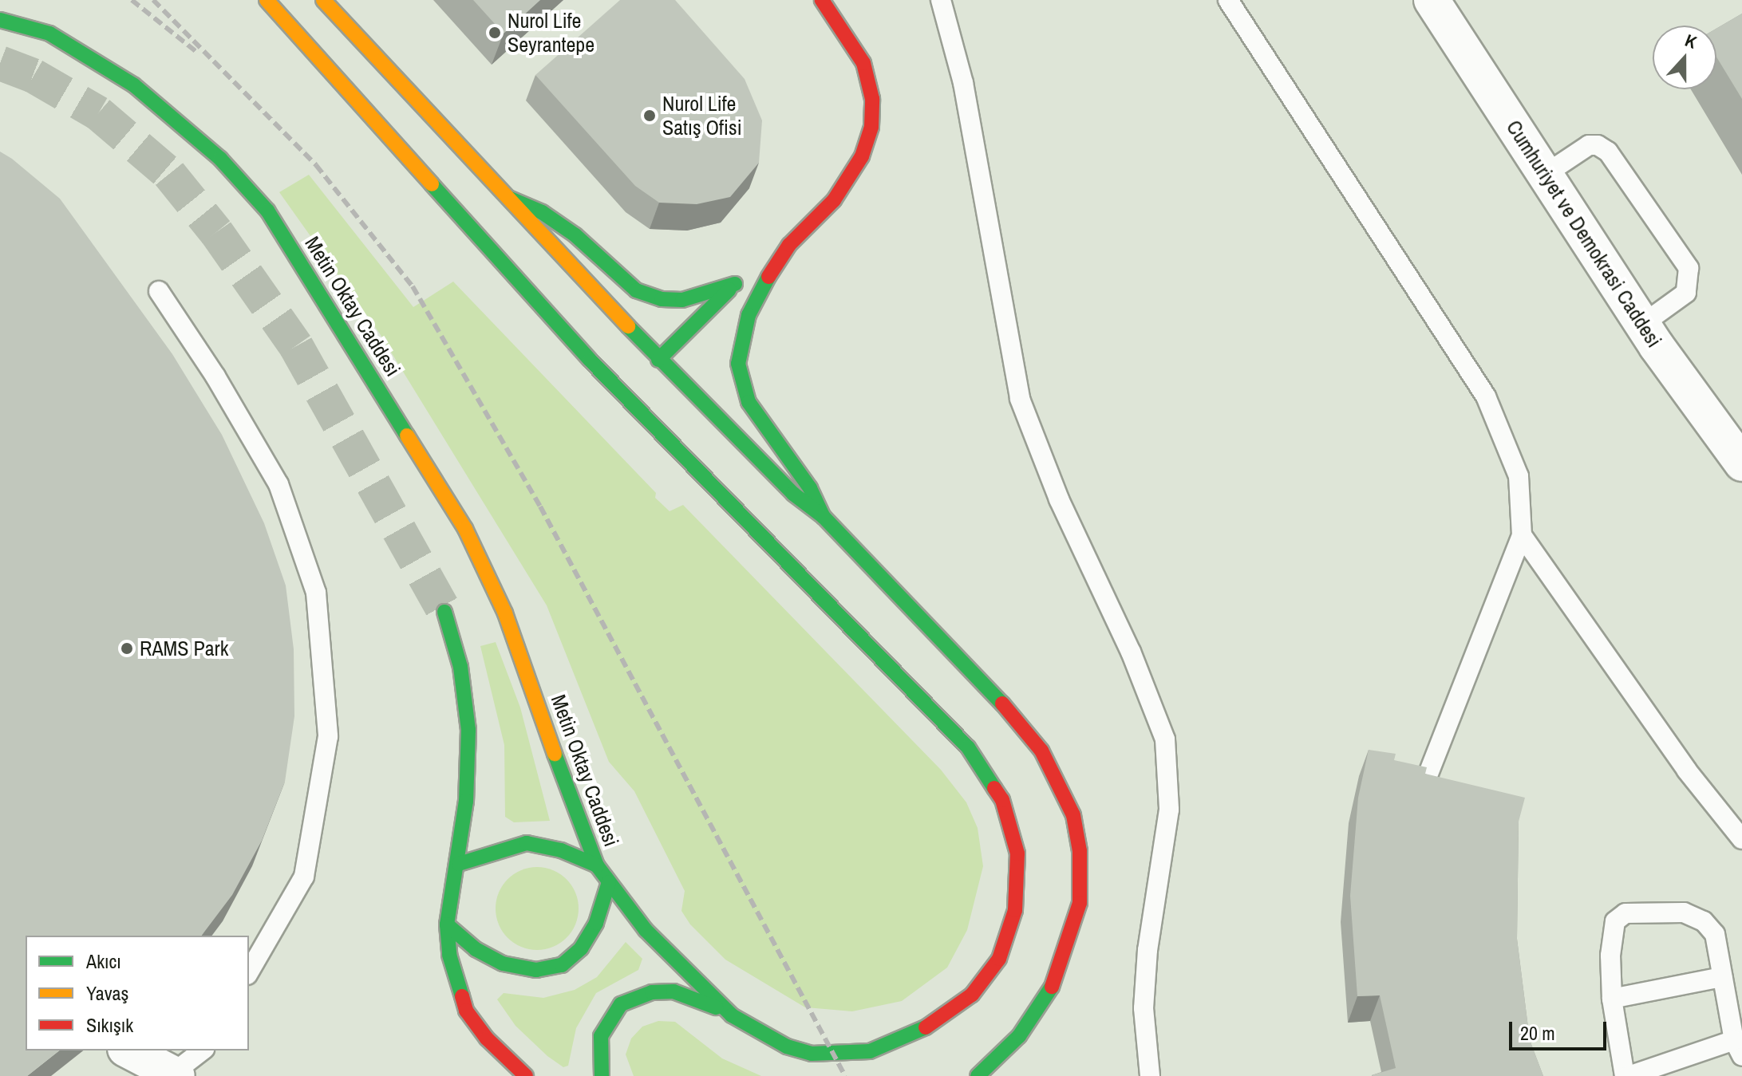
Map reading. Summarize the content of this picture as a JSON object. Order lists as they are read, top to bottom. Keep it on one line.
{"streets":{"main road":["Metin Oktay Caddesi"],"street":["Cumhuriyet ve Demokrasi Caddesi"]},"places":["Nurol Life Seyrantepe","Nurol Life Satış Ofisi","RAMS Park"],"legend":["Akıcı","Yavaş","Sıkışık"],"scale_bar":"20 m","north":"top"}
